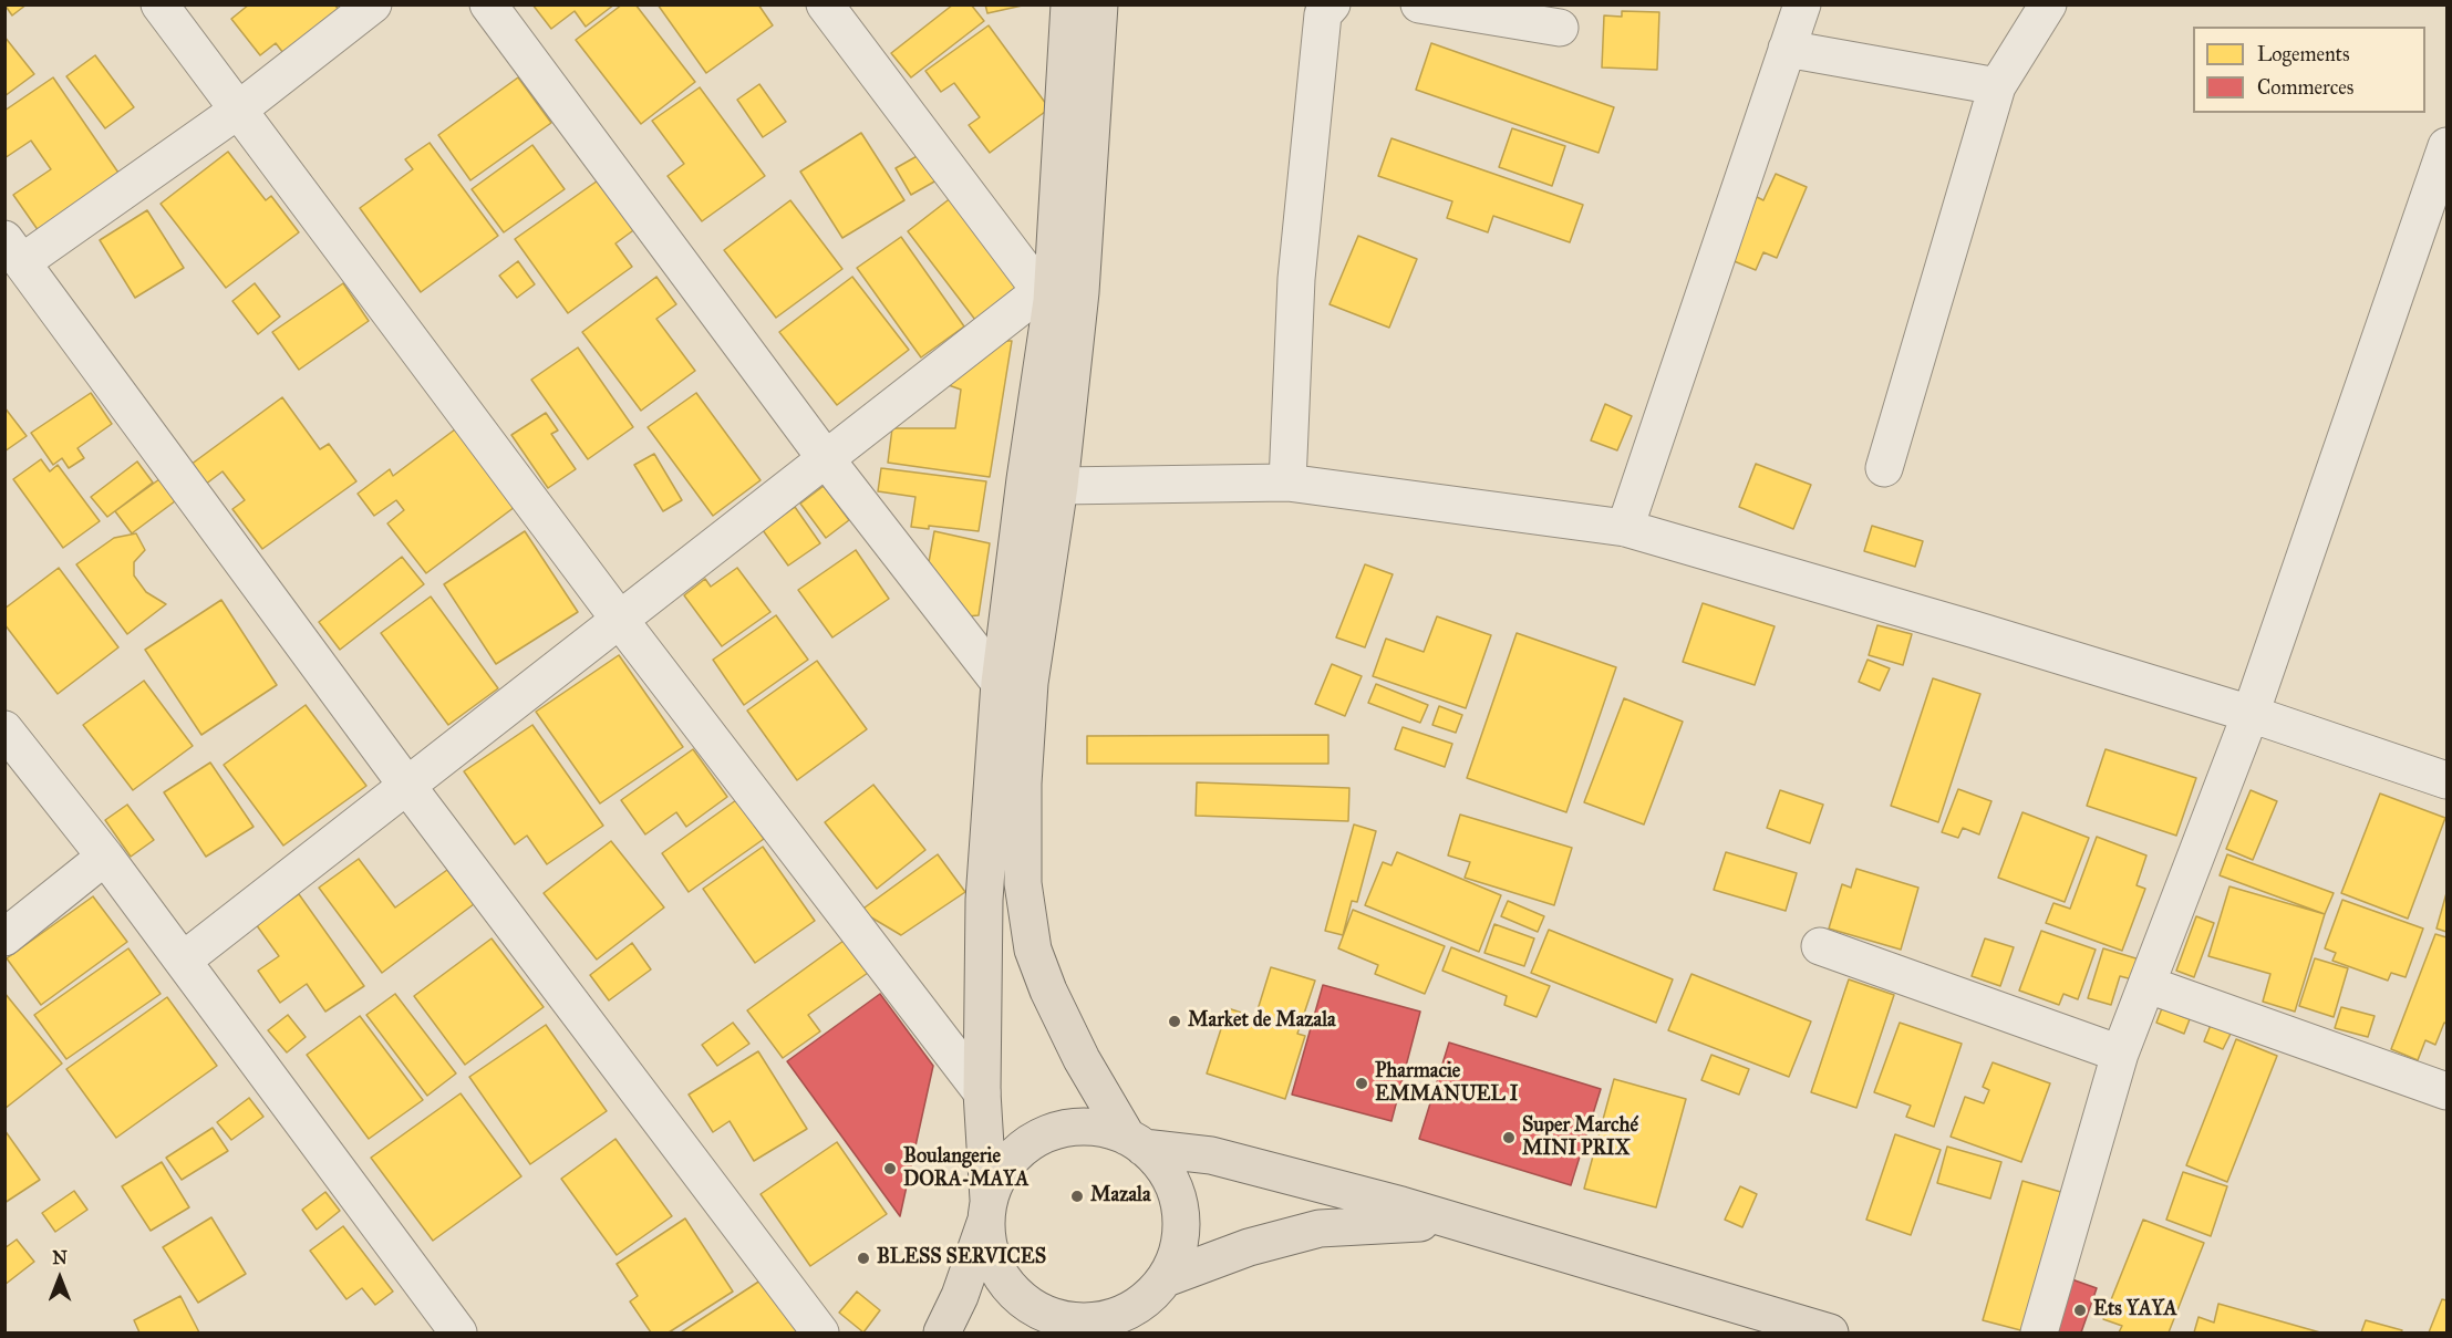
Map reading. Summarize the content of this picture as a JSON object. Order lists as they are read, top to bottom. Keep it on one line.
{"places":["Market de Mazala","Pharmacie EMMANUEL I","Super Marché MINI PRIX","Boulangerie DORA-MAYA","Mazala","BLESS SERVICES","Ets YAYA"],"legend":["Logements","Commerces"],"north":"top"}
